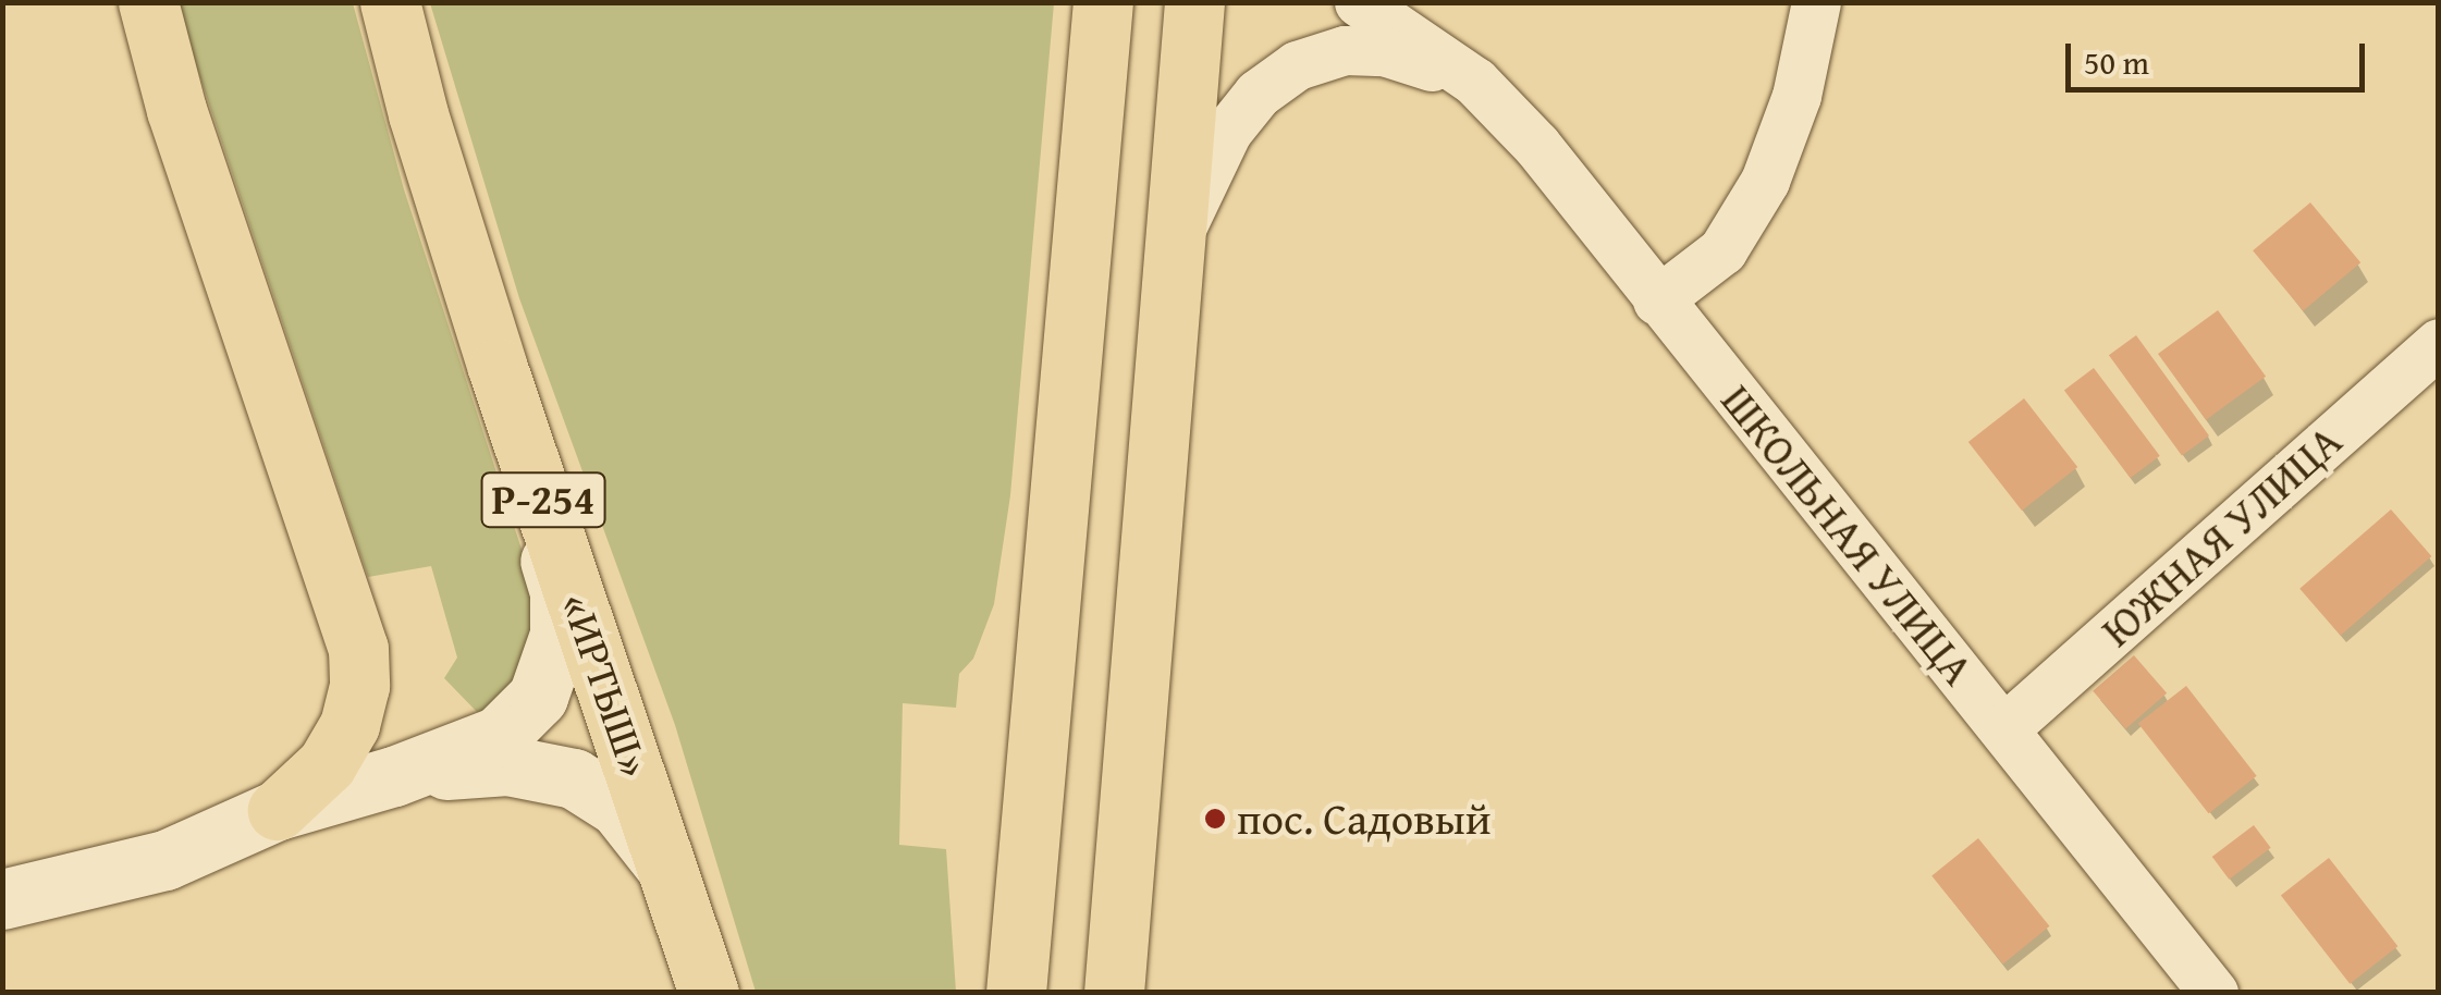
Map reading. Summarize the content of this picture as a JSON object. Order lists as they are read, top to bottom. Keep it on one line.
{"streets":{"main road":["Р-254","«ИРТЫШ»"],"street":["ШКОЛЬНАЯ УЛИЦА","ЮЖНАЯ УЛИЦА"]},"crossings":[["ШКОЛЬНАЯ УЛИЦА","ЮЖНАЯ УЛИЦА"]],"places":["пос. Садовый"],"scale_bar":"50 m"}
